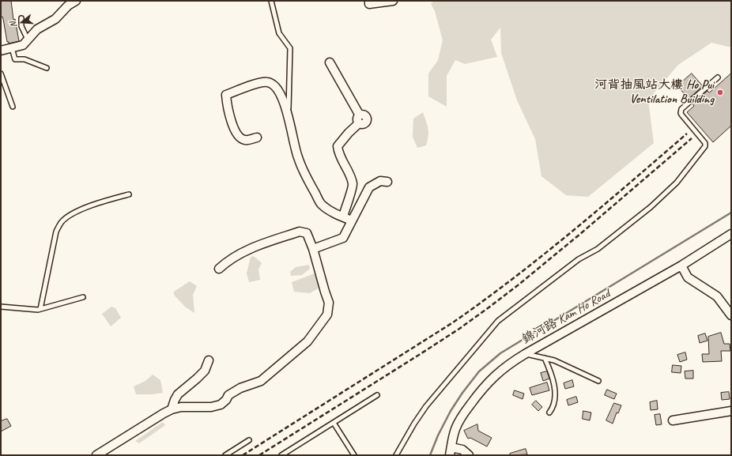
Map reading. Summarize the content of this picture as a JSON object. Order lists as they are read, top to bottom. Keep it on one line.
{"streets":{"street":["錦河路 Kam Ho Road"]},"places":["河背抽風站大樓 Ho Pui Ventilation Building"],"north":"left"}
